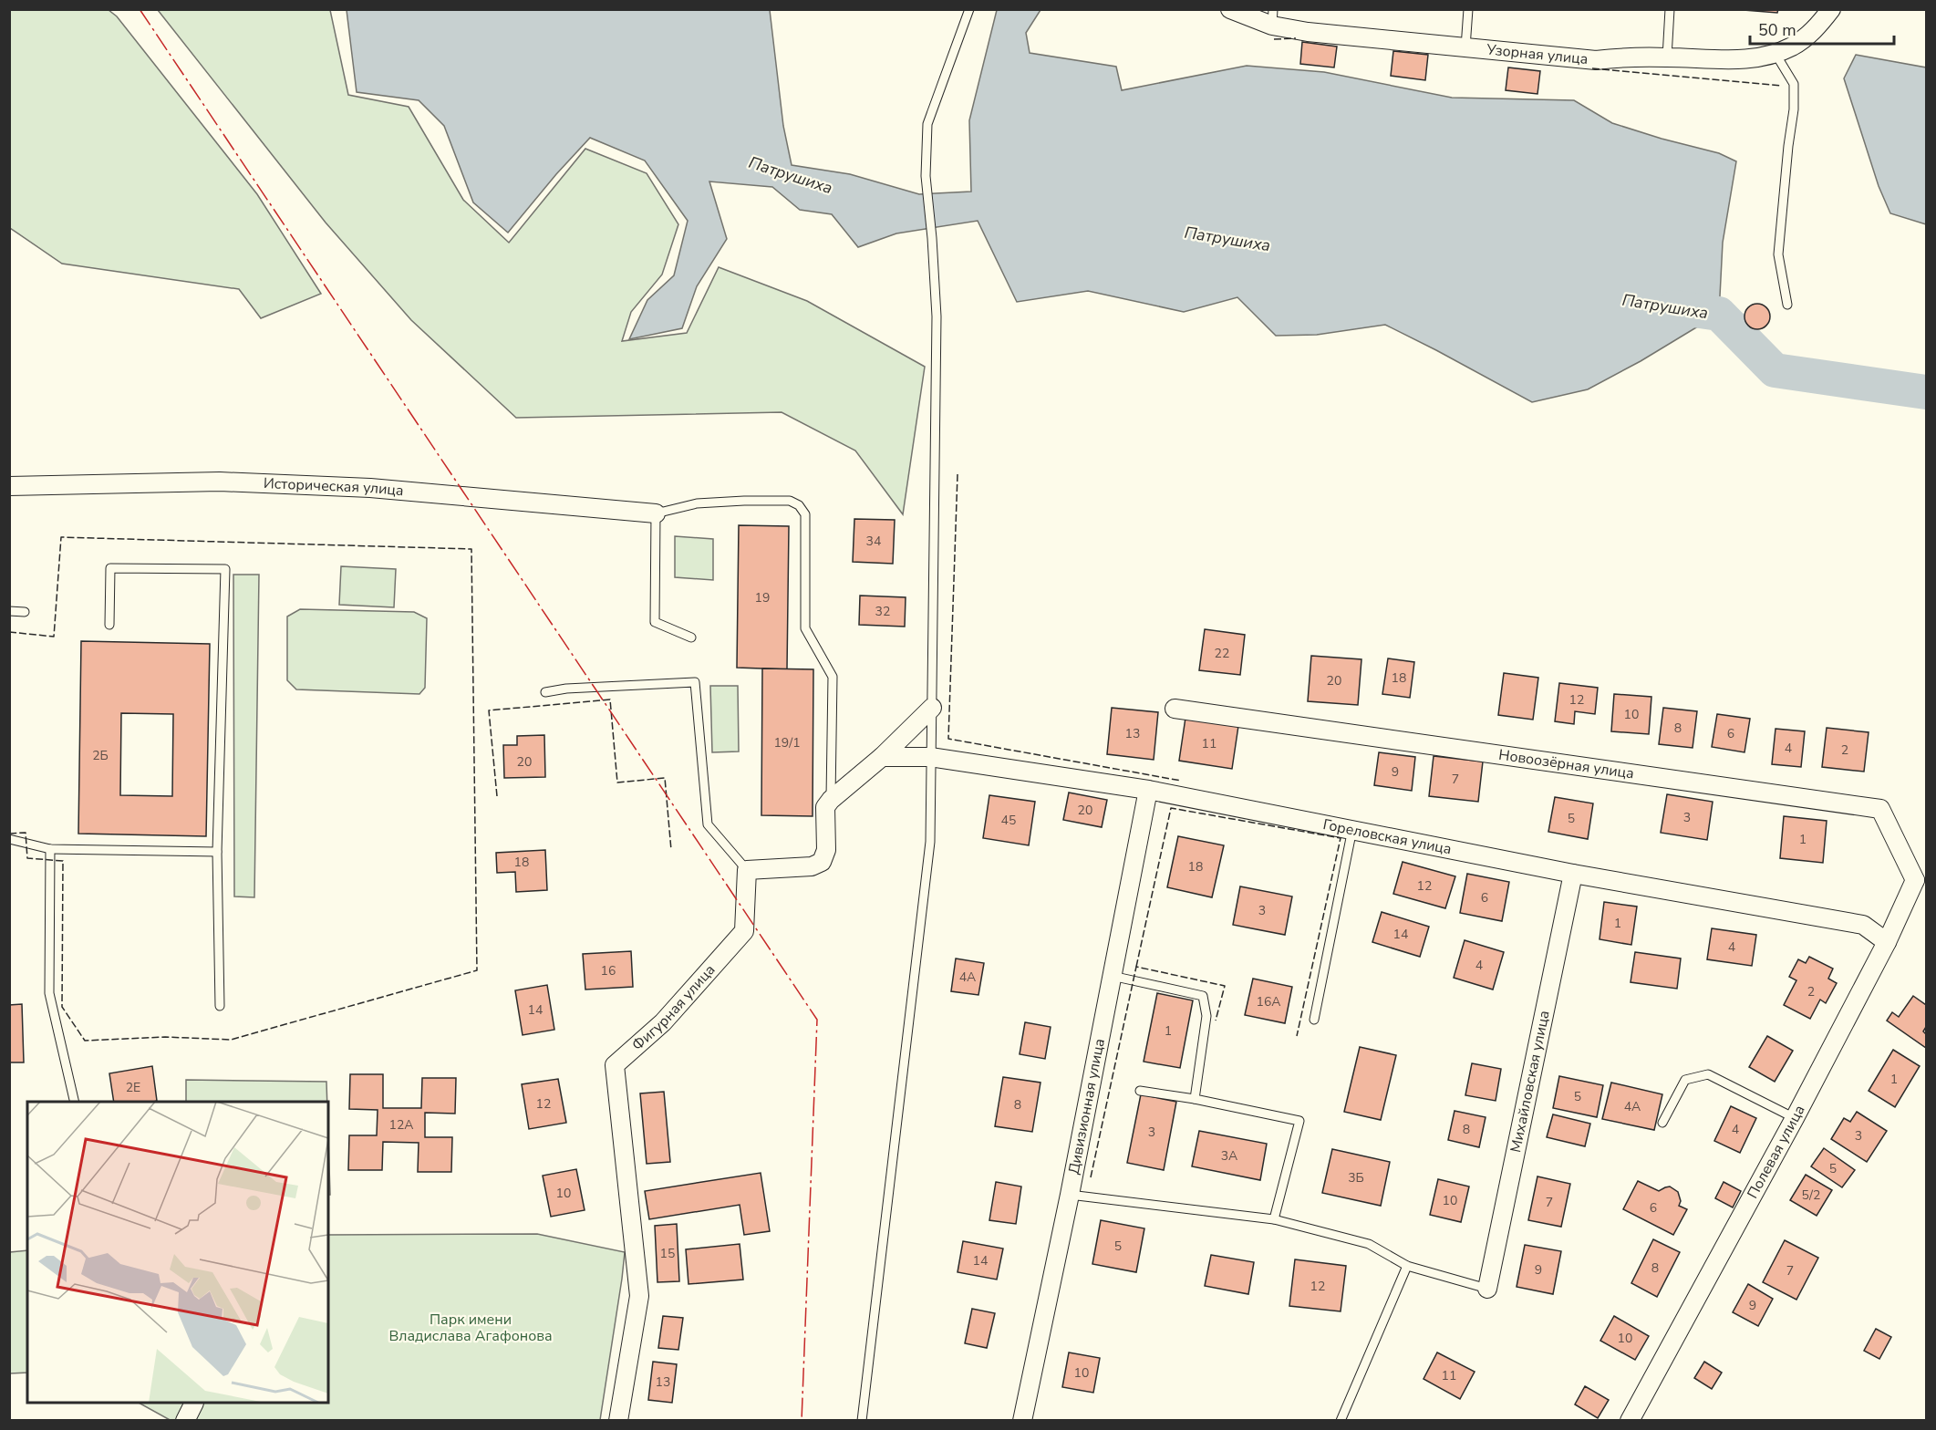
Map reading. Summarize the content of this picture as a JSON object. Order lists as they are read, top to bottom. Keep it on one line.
{"streets":{"street":["Узорная улица","Историческая улица","Новоозёрная улица","Гореловская улица","Фигурная улица","Михайловская улица","Дивизионная улица","Полевая улица"]},"crossings":[["Новоозёрная улица","Полевая улица"],["Гореловская улица","Михайловская улица"],["Гореловская улица","Дивизионная улица"],["Гореловская улица","Полевая улица"]],"water":["Патрушиха"],"parks":["Парк имени Владислава Агафонова"],"house_numbers":["34","19","32","22","18","20","12","10","8","13","6","19/1","11","4","2","2Б","20","9","7","20","3","5","45","1","18","18","12","6","3","1","14","4","4","16","4А","2","16А","14","1","1","2Е","5","12","8","4А","12А","8","4","3","3","3А","5","3Б","10","5/2","10","7","6","5","15","14","8","9","7","12","9","10","10","11","13"],"scale_bar":"50 m"}
